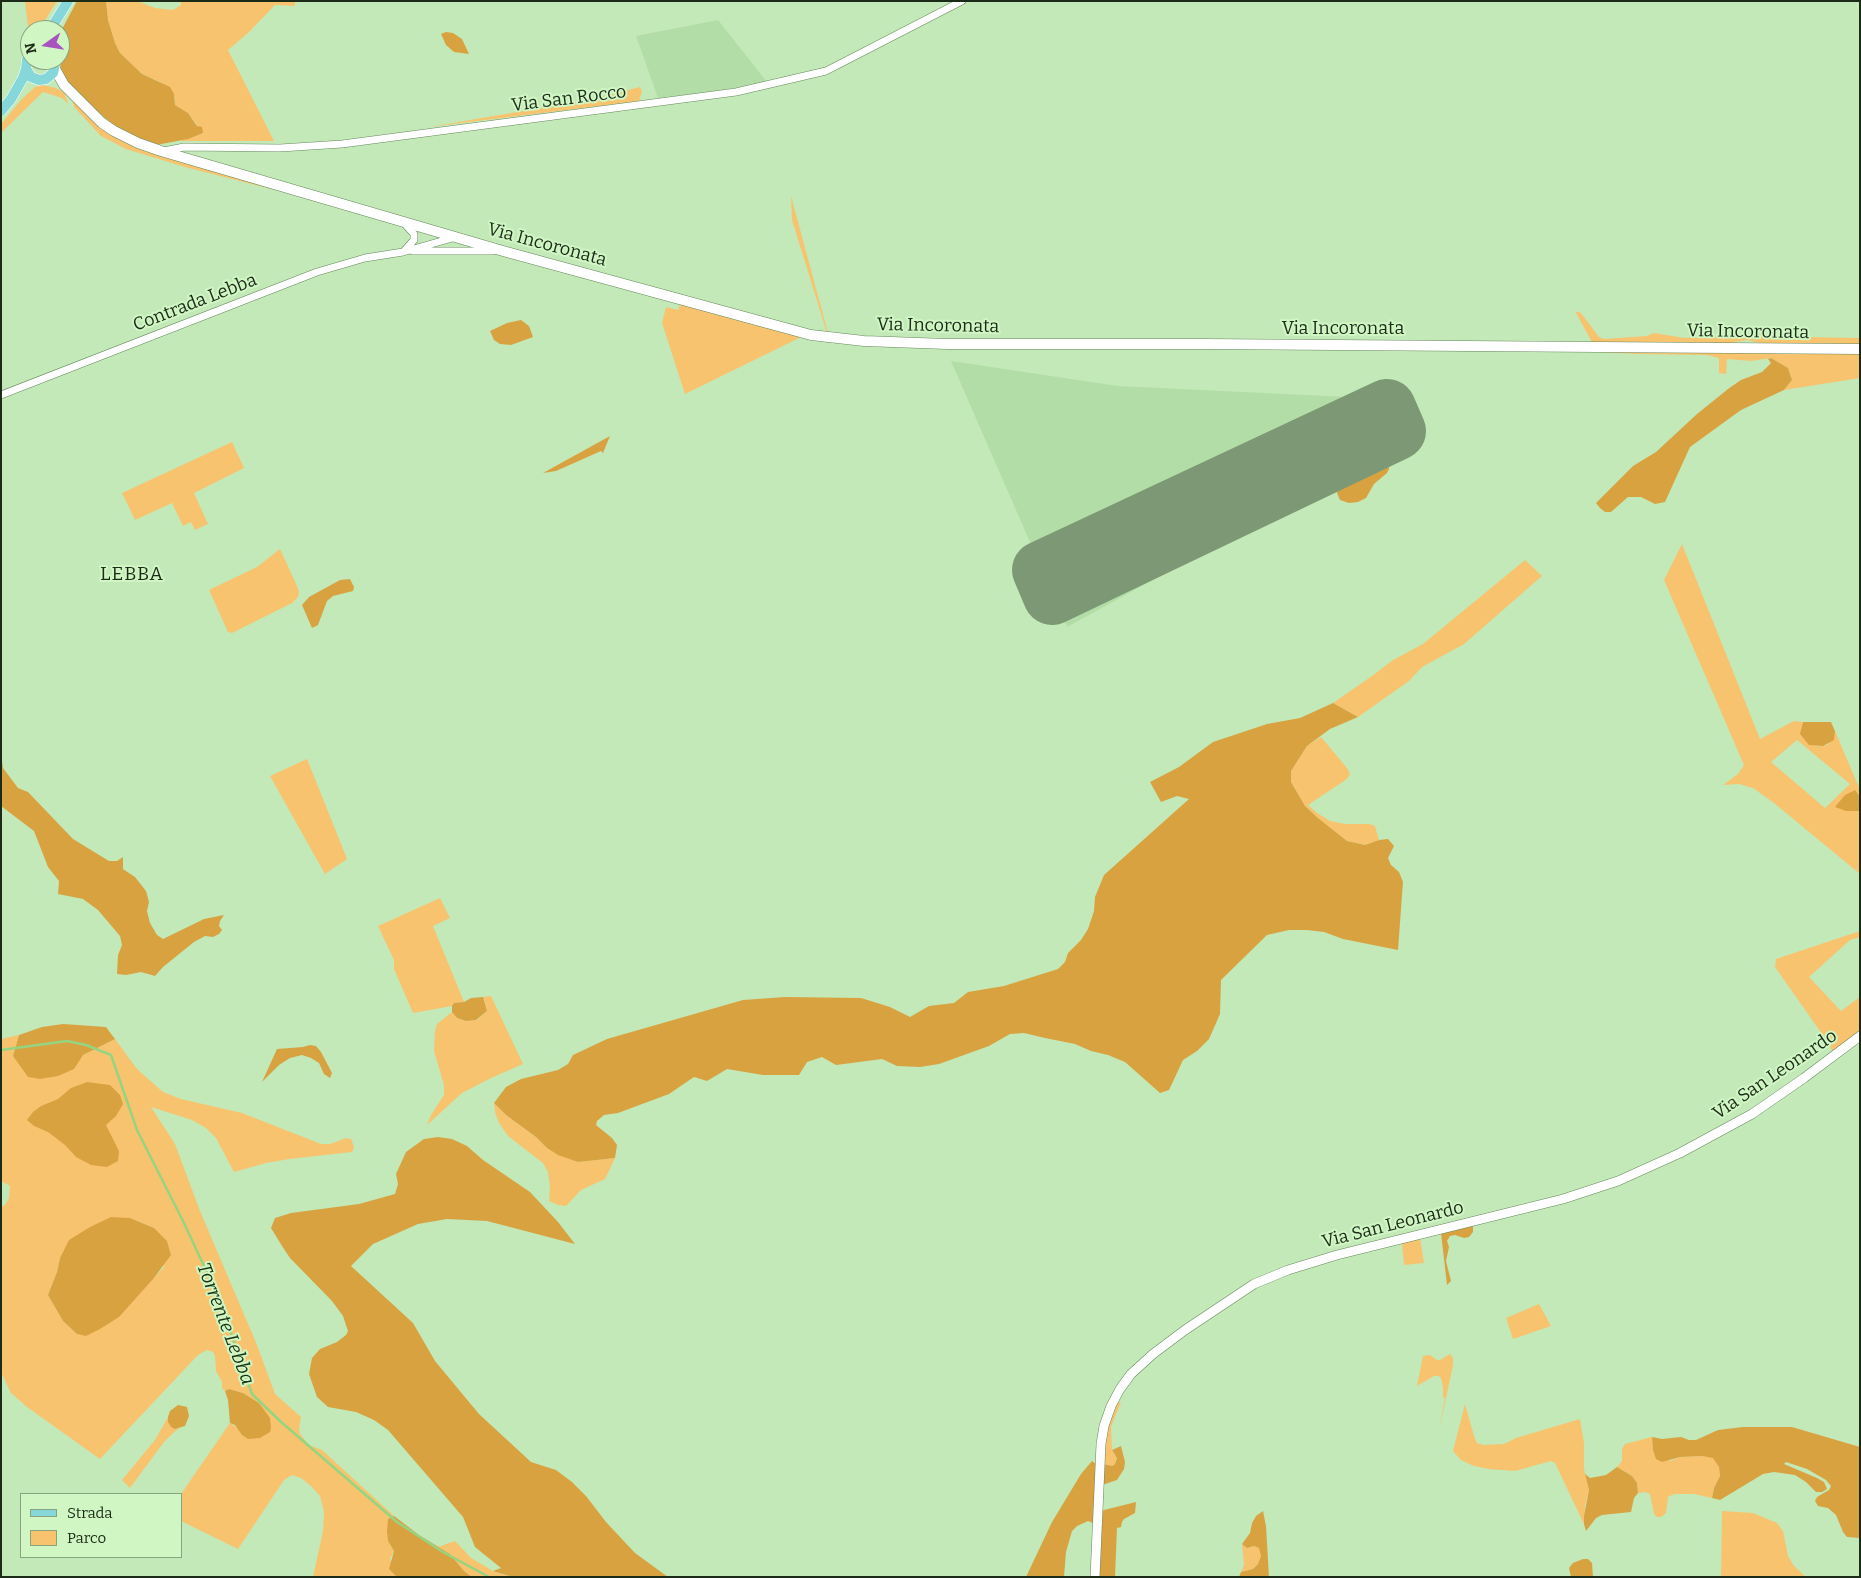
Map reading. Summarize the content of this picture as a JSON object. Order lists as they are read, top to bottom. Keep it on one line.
{"streets":{"main road":["Via Incoronata"],"street":["Via San Rocco","Contrada Lebba","Via San Leonardo"]},"crossings":[["Via San Rocco","Via Incoronata"]],"districts":["LEBBA"],"water":["Torrente Lebba"],"legend":["Strada","Parco"],"north":"left"}
